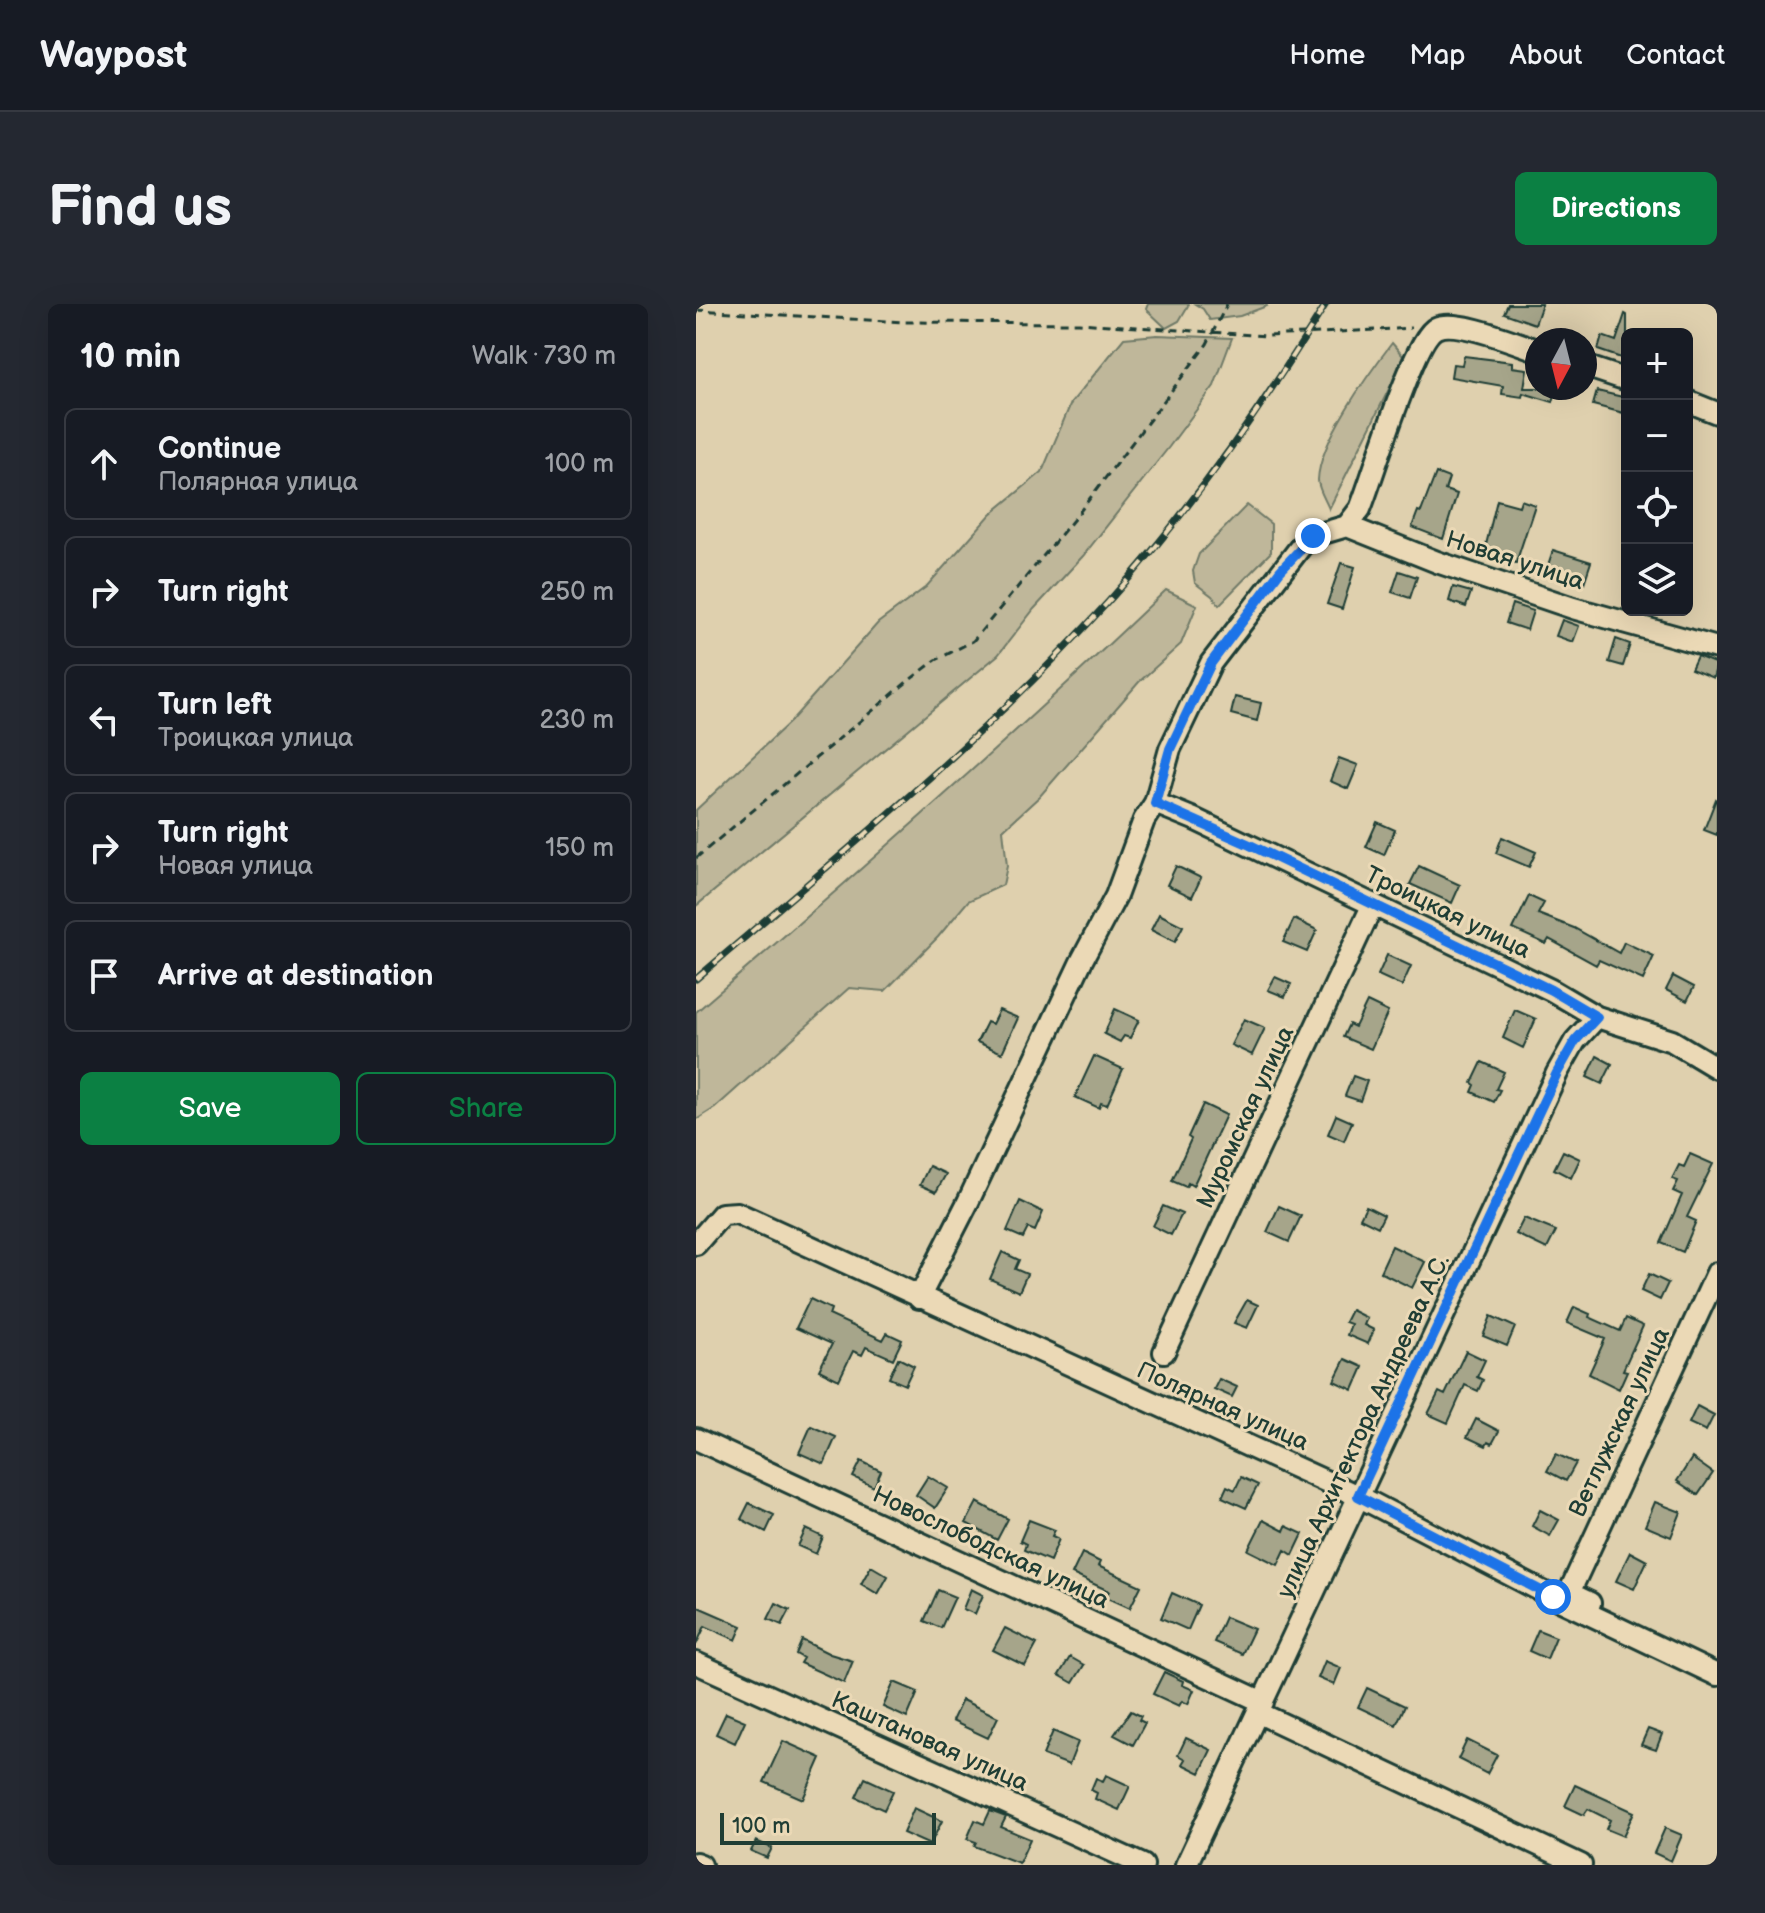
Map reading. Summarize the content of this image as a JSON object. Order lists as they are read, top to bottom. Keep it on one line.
{"streets":{"street":["Новая улица","Троицкая улица","Муромская улица","Полярная улица","Ветлужская улица","улица Архитектора Андреева А.С.","Новослободская улица","Каштановая улица"]},"crossings":[["Троицкая улица","Муромская улица"],["Троицкая улица","улица Архитектора Андреева А.С."],["Полярная улица","улица Архитектора Андреева А.С."],["улица Архитектора Андреева А.С.","Новослободская улица"]],"scale_bar":"100 m","north":"bottom","page":{"header":"Waypost","nav":["Home","Map","About","Contact"],"buttons":["Directions",["Save","Share"]],"title":"Find us","heading":["10 min","Walk · 730 m"],"map_buttons":["+","−"],"list":[["Continue","Полярная улица","100 m"],["Turn right","250 m"],["Turn left","Троицкая улица","230 m"],["Turn right","Новая улица","150 m"],"Arrive at destination"],"scale":"100 m"}}
